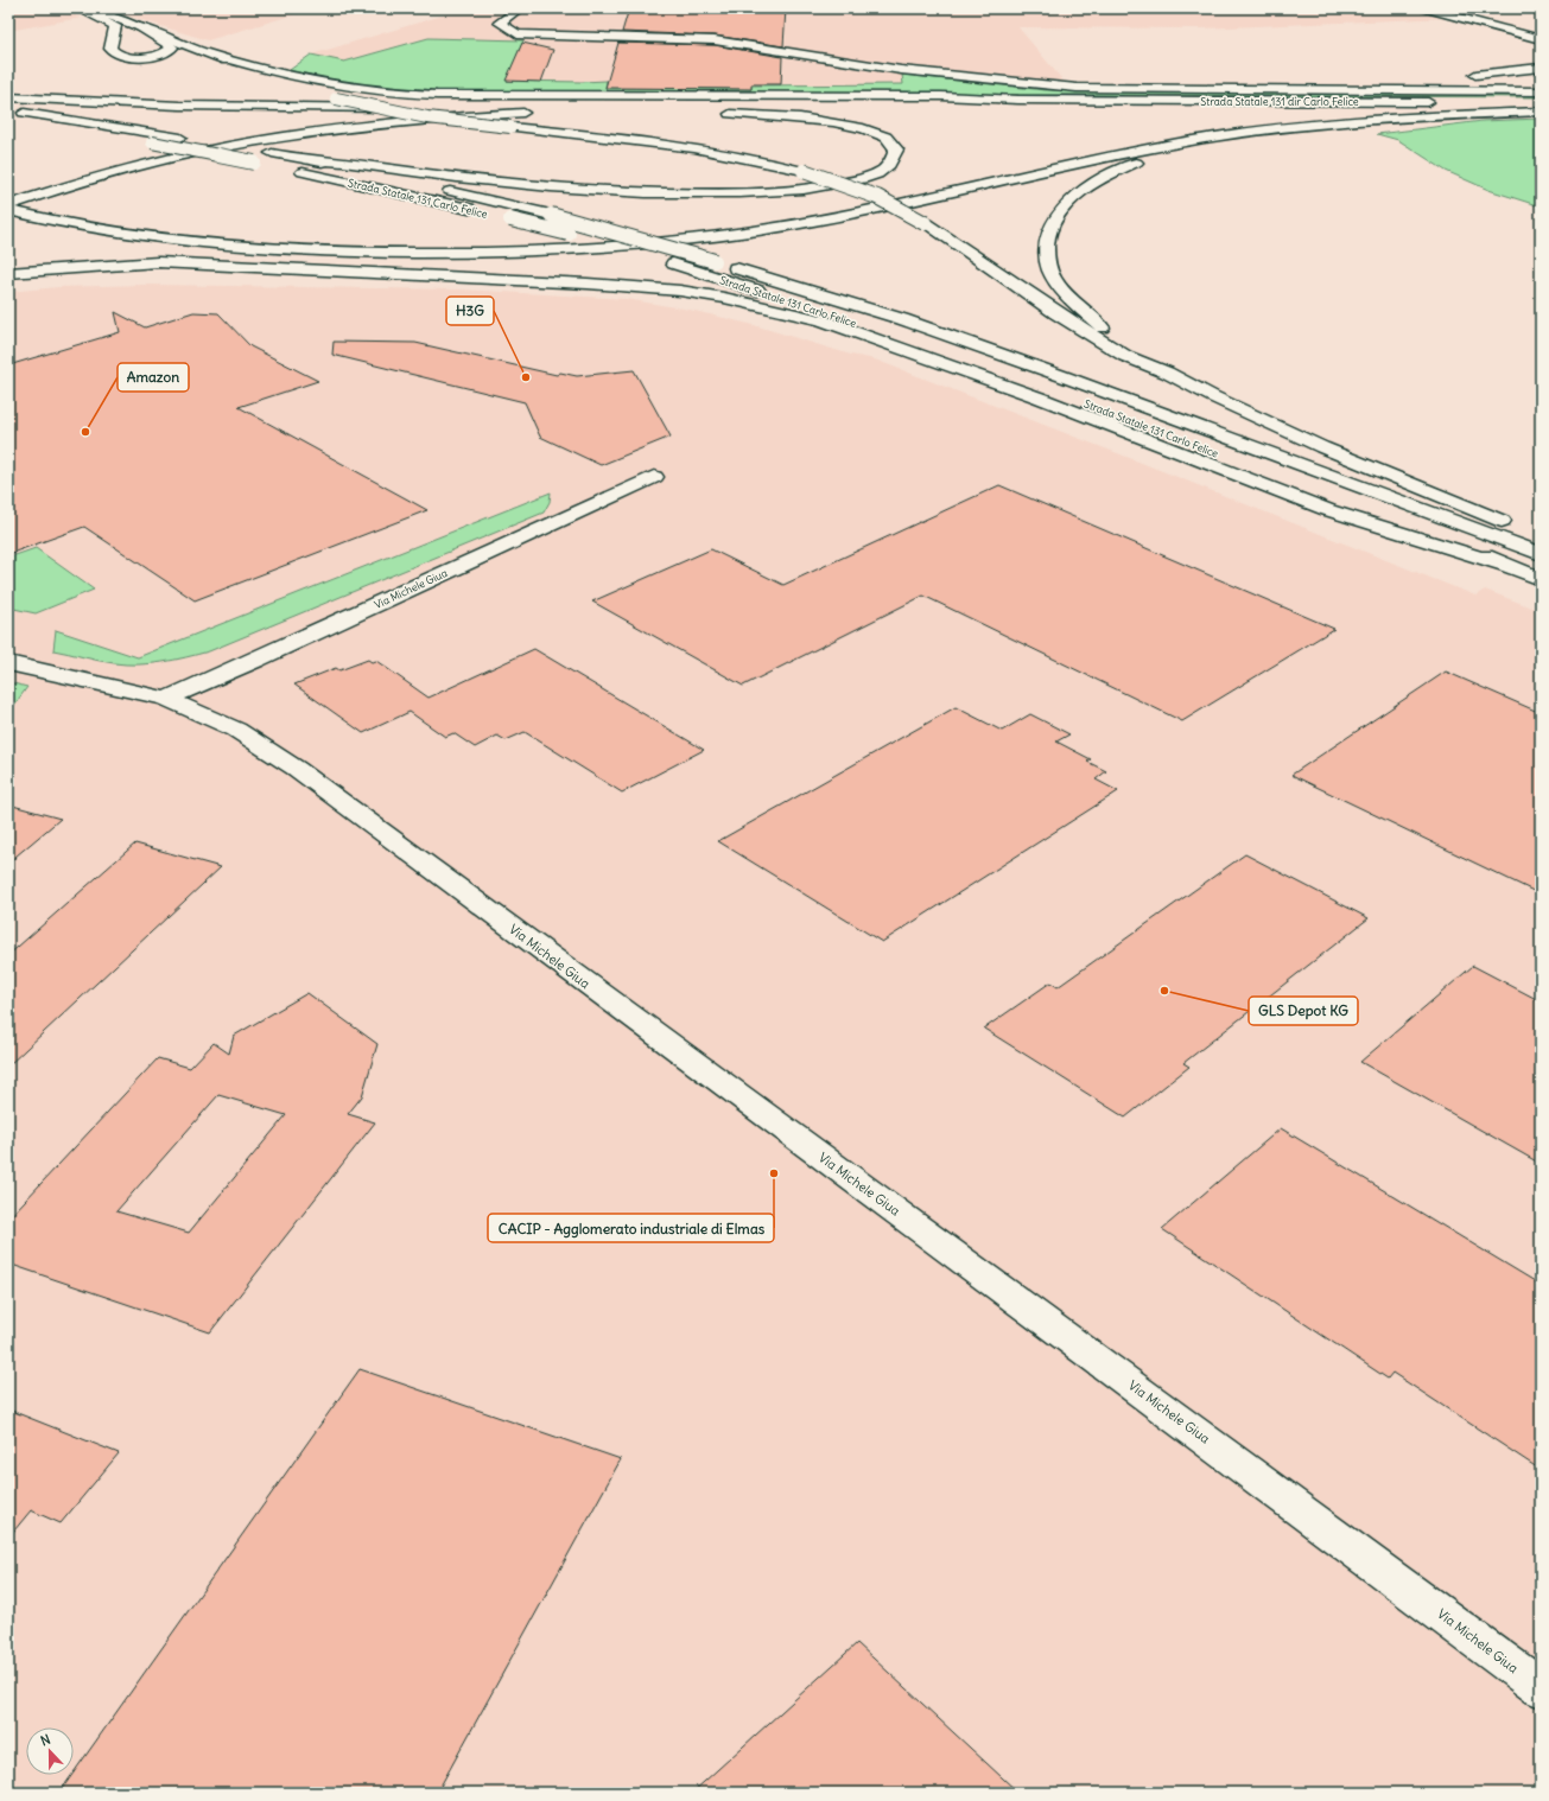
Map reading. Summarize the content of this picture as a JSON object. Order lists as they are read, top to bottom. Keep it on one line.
{"streets":{"main road":["Strada Statale 131 dir Carlo Felice","Strada Statale 131 Carlo Felice","Via Michele Giua"]},"places":["H3G","Amazon","GLS Depot KG","CACIP - Agglomerato industriale di Elmas"],"north":"top"}
